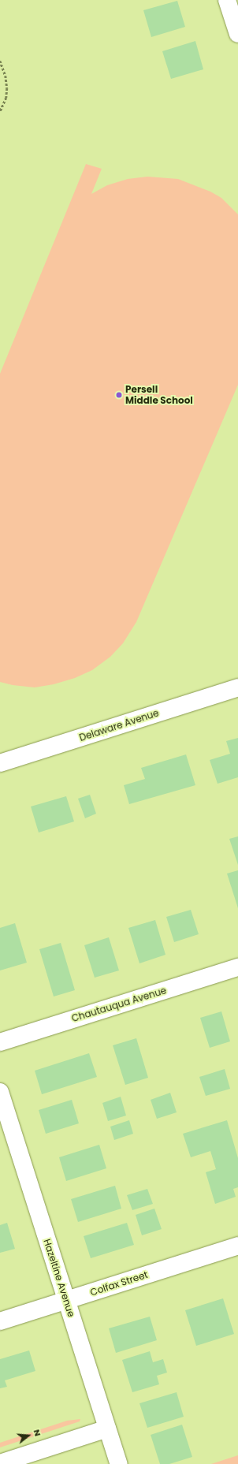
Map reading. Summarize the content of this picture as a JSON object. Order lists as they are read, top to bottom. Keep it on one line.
{"streets":{"street":["Delaware Avenue","Chautauqua Avenue","Hazeltine Avenue","Colfax Street"]},"crossings":[["Hazeltine Avenue","Colfax Street"]],"places":["Persell Middle School"],"north":"right"}
